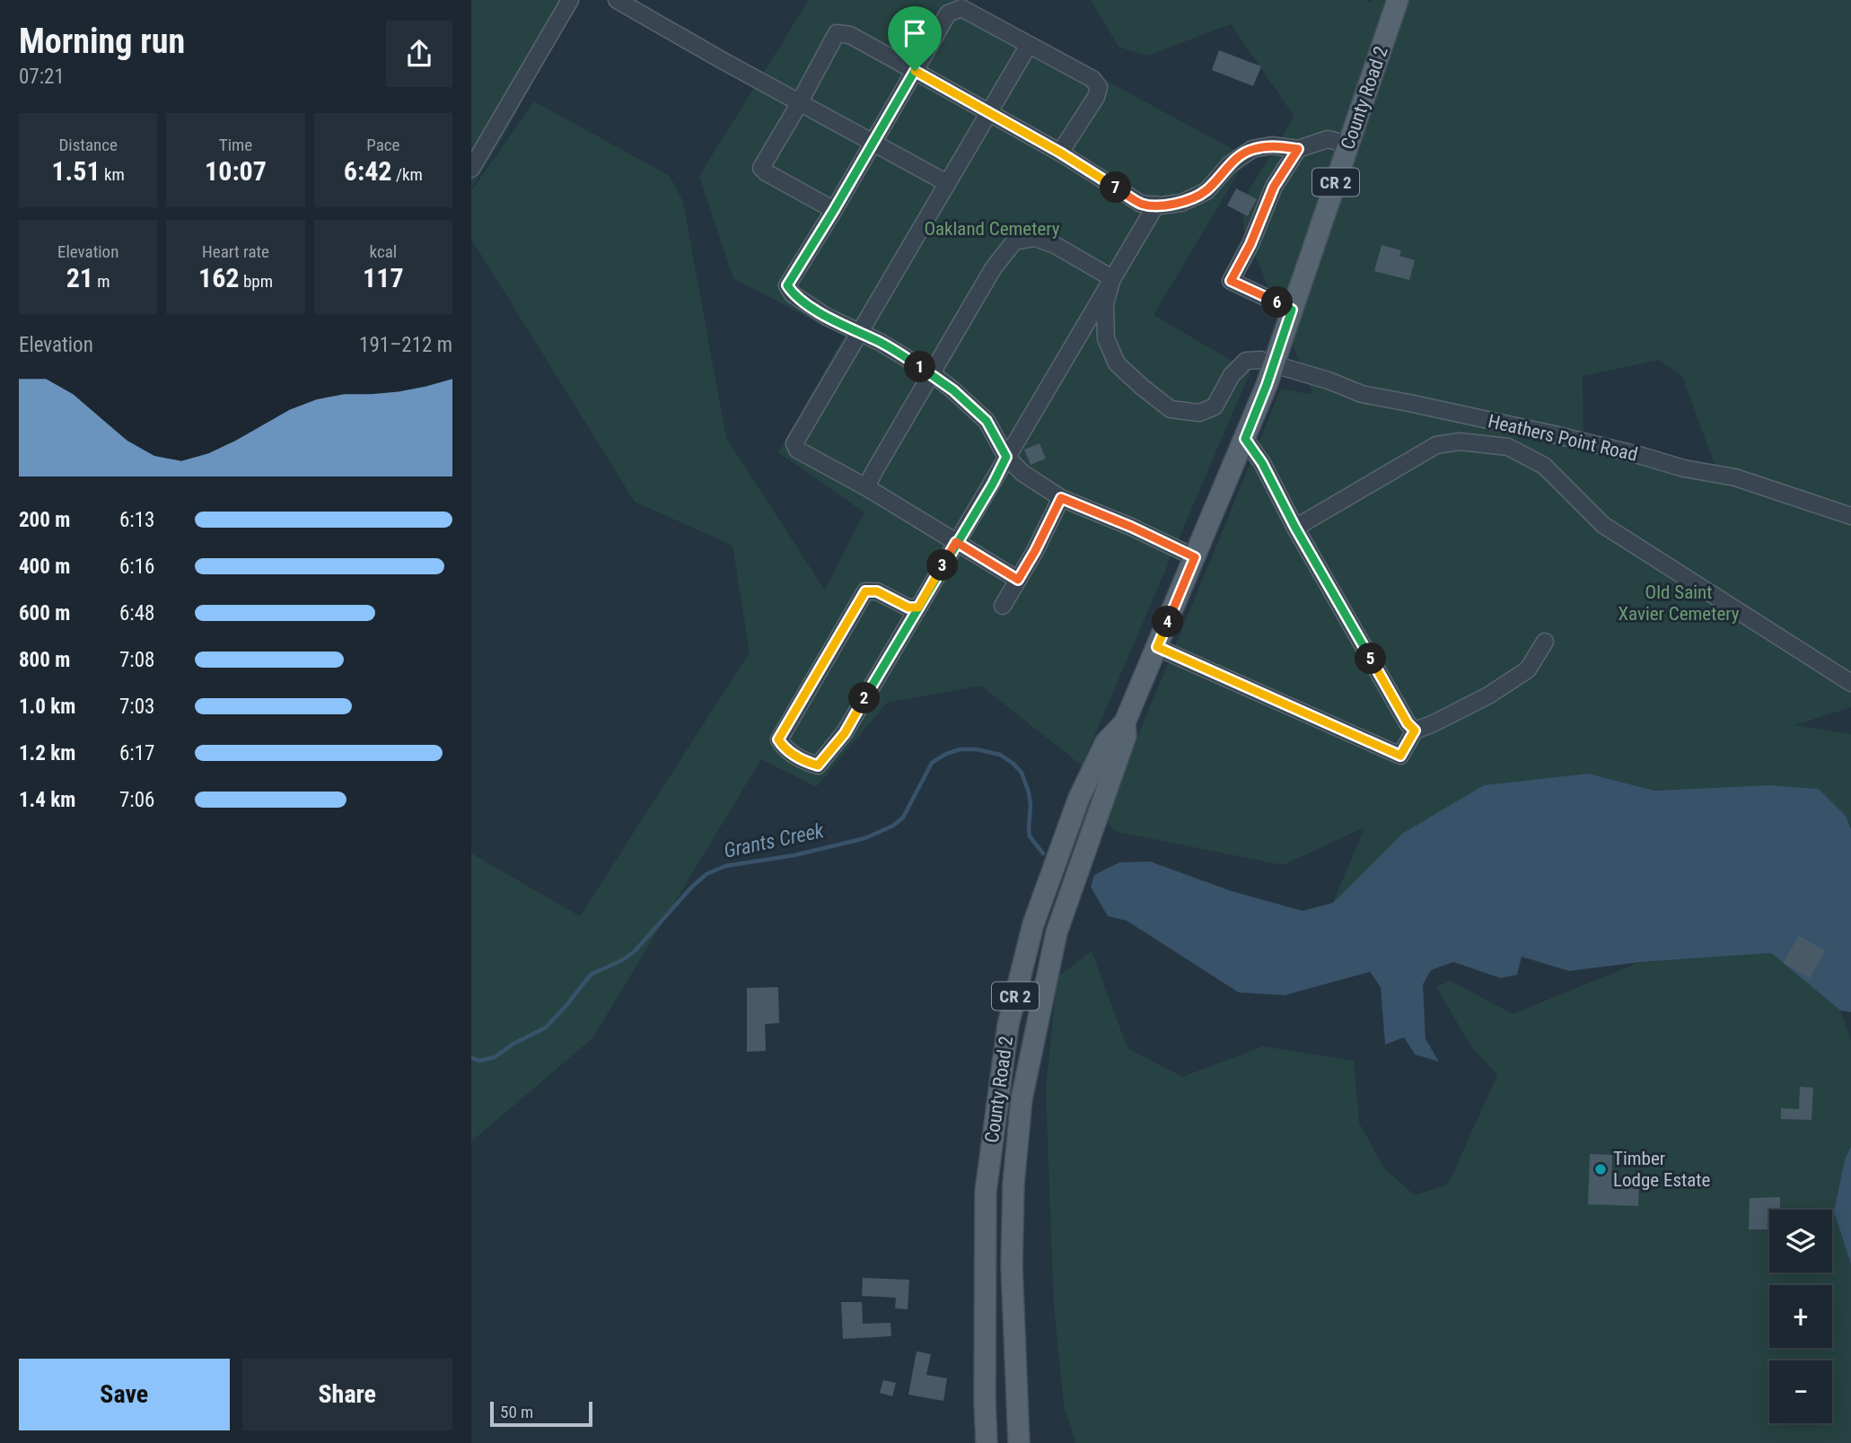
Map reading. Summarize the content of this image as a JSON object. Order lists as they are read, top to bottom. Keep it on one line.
{"streets":{"main road":["County Road 2","CR 2"],"street":["Heathers Point Road"]},"crossings":[["County Road 2","Heathers Point Road"]],"water":["Grants Creek"],"parks":["Oakland Cemetery","Old Saint Xavier Cemetery"],"places":["Timber Lodge Estate"],"scale_bar":"50 m","page":{"heading":["Morning run","07:21"],"stats":[["Distance","1.51 km"],["Time","10:07"],["Pace","6:42 /km"],["Elevation","21 m"],["Heart rate","162 bpm"],["kcal","117"]],"pins":["7","6","1","3","4","5","2"],"chart":["Elevation","191–212 m"],"list":[{"name":"200 m","note":"6:13"},{"name":"400 m","note":"6:16"},{"name":"600 m","note":"6:48"},{"name":"800 m","note":"7:08"},{"name":"1.0 km","note":"7:03"},{"name":"1.2 km","note":"6:17"},{"name":"1.4 km","note":"7:06"}],"map_buttons":["+","−"],"buttons":["Save","Share"],"scale":"50 m"}}
